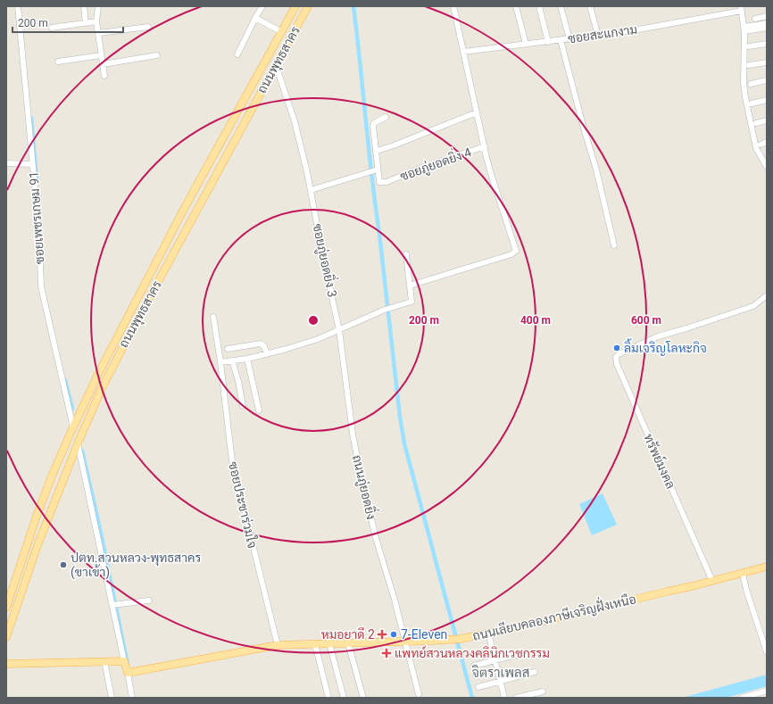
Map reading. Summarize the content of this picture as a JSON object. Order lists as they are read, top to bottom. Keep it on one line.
{"streets":{"main road":["ถนนพุทธสาคร","ถนนเลียบคลองภาษีเจริญฝั่งเหนือ"],"street":["ซอยสะแกงาม","ซอยภู่ยอดยิ่ง 4","ซอยเพชรเกษม 91","ซอยภู่ยอดยิ่ง 3","ทรัพย์มงคล","ถนนภู่ยอดยิ่ง","ซอยประชาร่วมใจ"]},"crossings":[["ถนนพุทธสาคร","ซอยเพชรเกษม 91"],["ถนนพุทธสาคร","ซอยภู่ยอดยิ่ง 3"],["ซอยภู่ยอดยิ่ง 3","ถนนภู่ยอดยิ่ง"],["ทรัพย์มงคล","ถนนเลียบคลองภาษีเจริญฝั่งเหนือ"],["ถนนภู่ยอดยิ่ง","ถนนเลียบคลองภาษีเจริญฝั่งเหนือ"],["ซอยประชาร่วมใจ","ถนนเลียบคลองภาษีเจริญฝั่งเหนือ"]],"districts":["จิตราเพลส"],"places":{"other":["ลิ้มเจริญโลหะกิจ","ปตท.สวนหลวง-พุทธสาคร (ขาเข้า)","7-Eleven"],"health":["หมอยาดี 2","แพทย์สวนหลวงคลินิกเวชกรรม"]},"scale_bar":"200 m","rings":["200 m","400 m","600 m"]}
